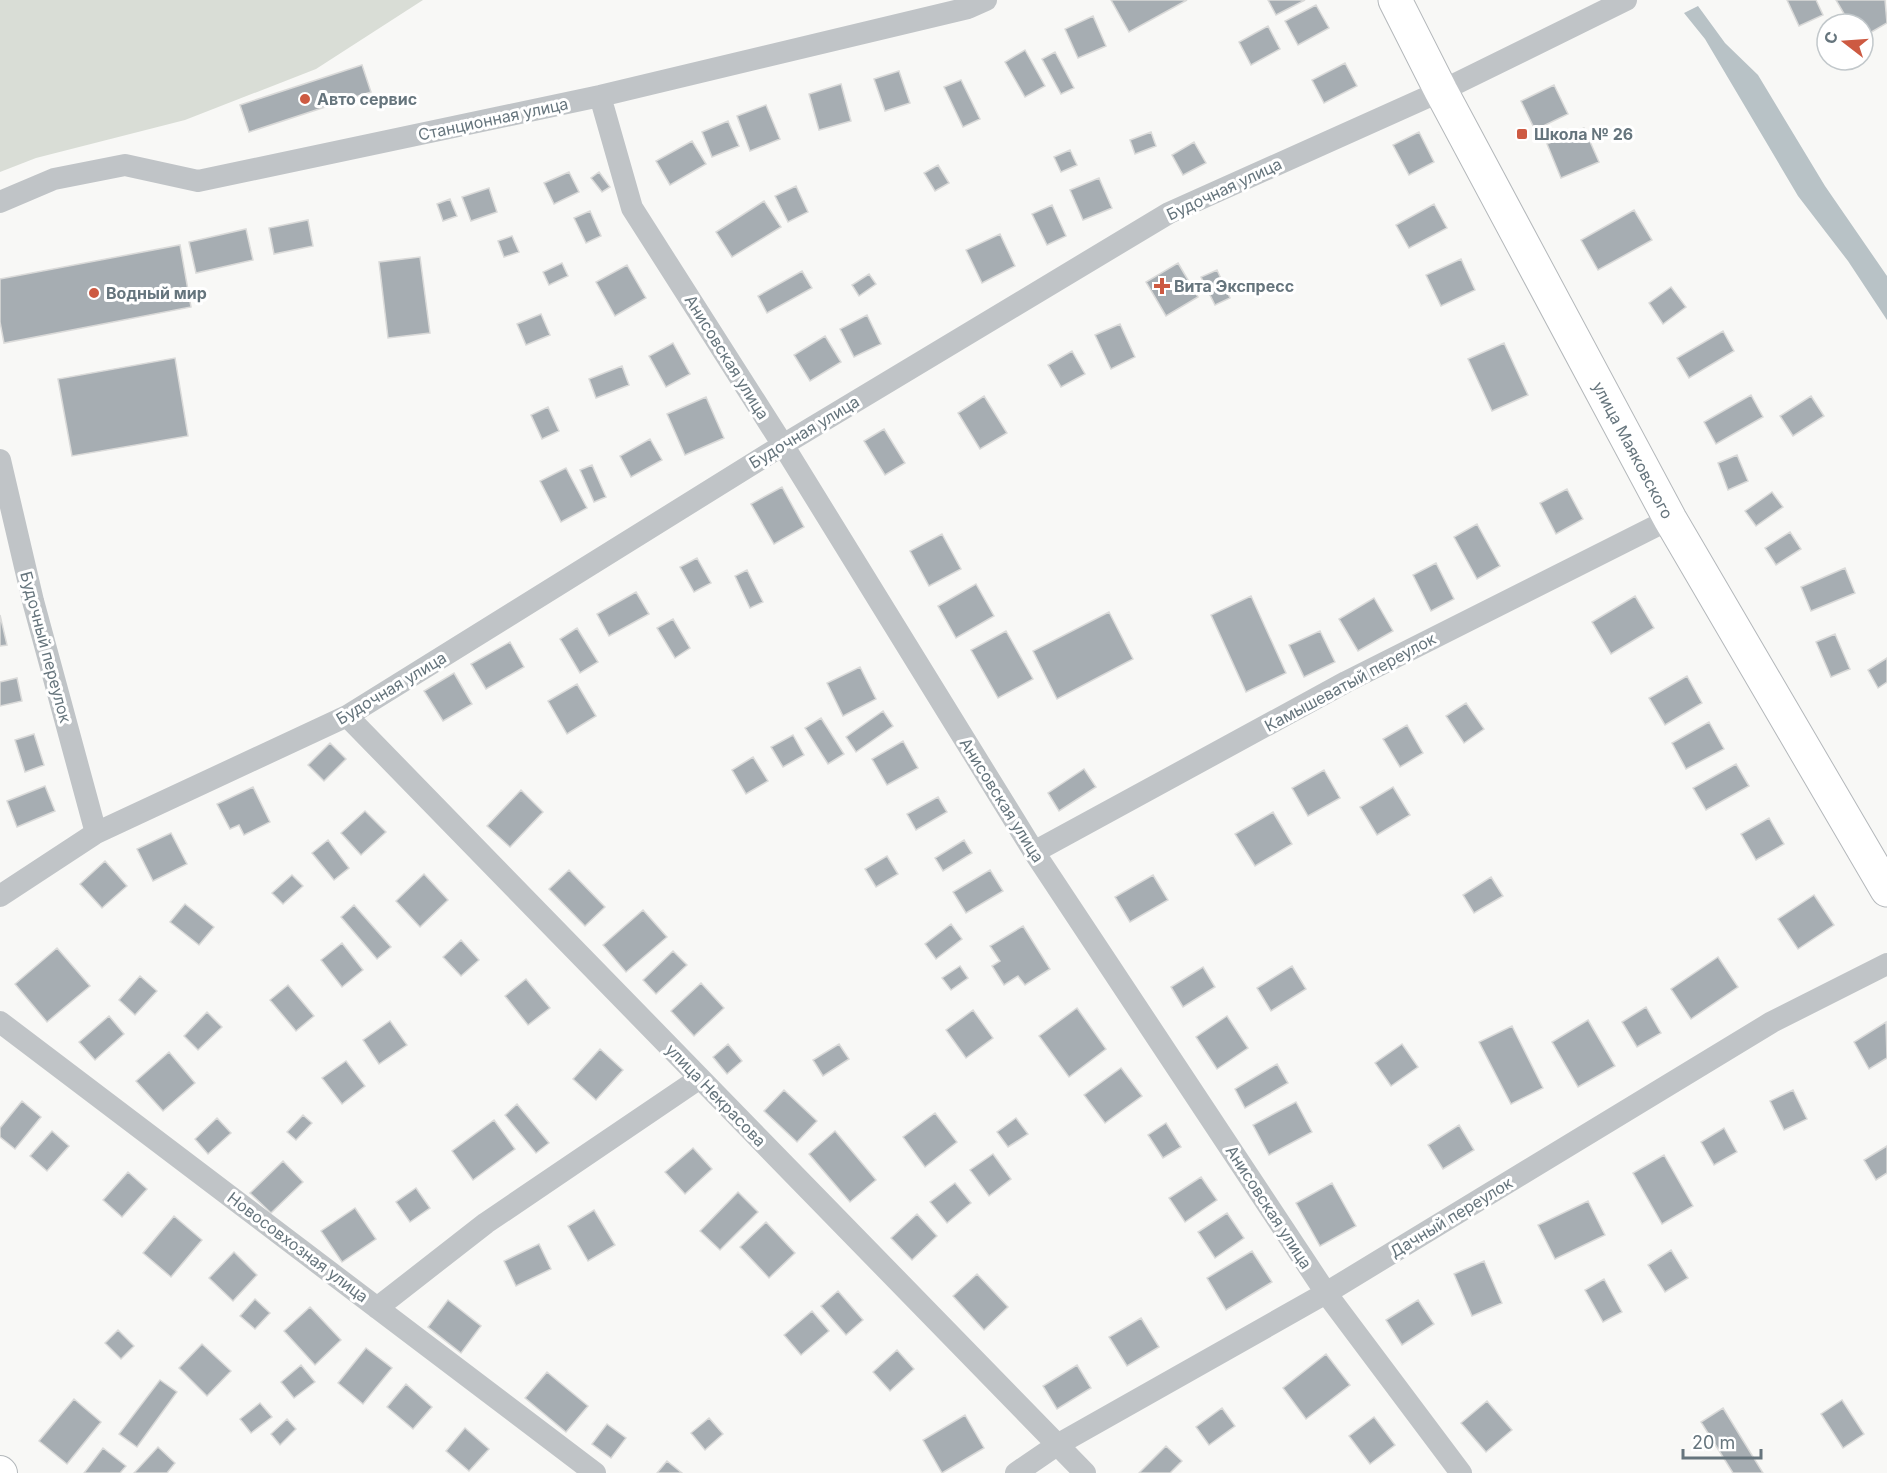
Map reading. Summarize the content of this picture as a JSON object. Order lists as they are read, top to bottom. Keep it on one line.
{"streets":{"main road":["улица Маяковского"],"street":["Станционная улица","Будочная улица","Анисовская улица","Будочный переулок","Камышеватый переулок","улица Некрасова","Дачный переулок","Новосовхозная улица"]},"crossings":[["Станционная улица","Анисовская улица"],["Будочная улица","Анисовская улица"],["Будочная улица","улица Маяковского"],["Будочная улица","Будочный переулок"],["Будочная улица","улица Некрасова"],["Анисовская улица","Камышеватый переулок"],["Анисовская улица","Дачный переулок"],["улица Маяковского","Камышеватый переулок"],["улица Некрасова","Дачный переулок"]],"places":{"other":["Авто сервис","Водный мир"],"transit":["Школа № 26"],"health":["Вита Экспресс"]},"scale_bar":"20 m","north":"left"}
